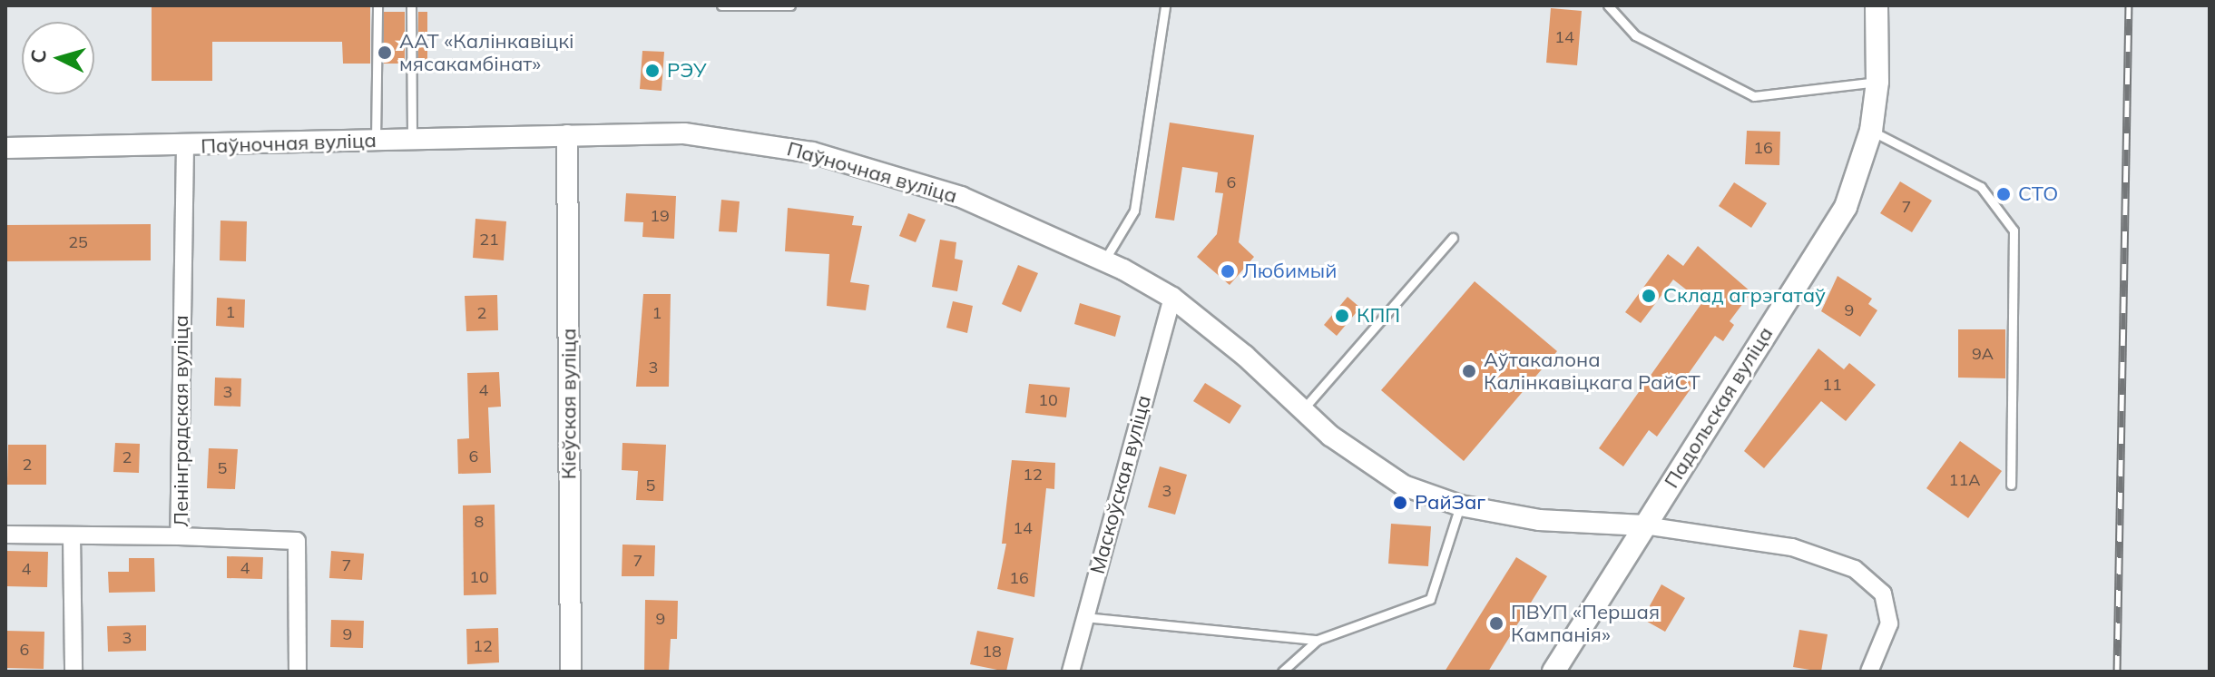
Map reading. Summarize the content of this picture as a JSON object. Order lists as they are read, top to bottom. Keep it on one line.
{"streets":{"main road":["Падольская вуліца"],"street":["Паўночная вуліца","Кіеўская вуліца","Ленінградская вуліца","Маскоўская вуліца"]},"crossings":[["Паўночная вуліца","Кіеўская вуліца"],["Паўночная вуліца","Падольская вуліца"],["Паўночная вуліца","Ленінградская вуліца"],["Паўночная вуліца","Маскоўская вуліца"]],"places":["ААТ «Калінкавіцкі мясакамбінат»","РЭУ","СТО","Любимый","Склад агрэгатаў","КПП","Аўтакалона Калінкавіцкага РайСТ","РайЗаг","ПВУП «Першая Кампанія»"],"house_numbers":["14","16","6","7","19","21","25","9","1","2","1","9А","3","11","4","3","10","6","2","2","5","12","11А","5","3","8","14","7","7","4","4","10","16","9","9","3","12","6","18"],"north":"left"}
